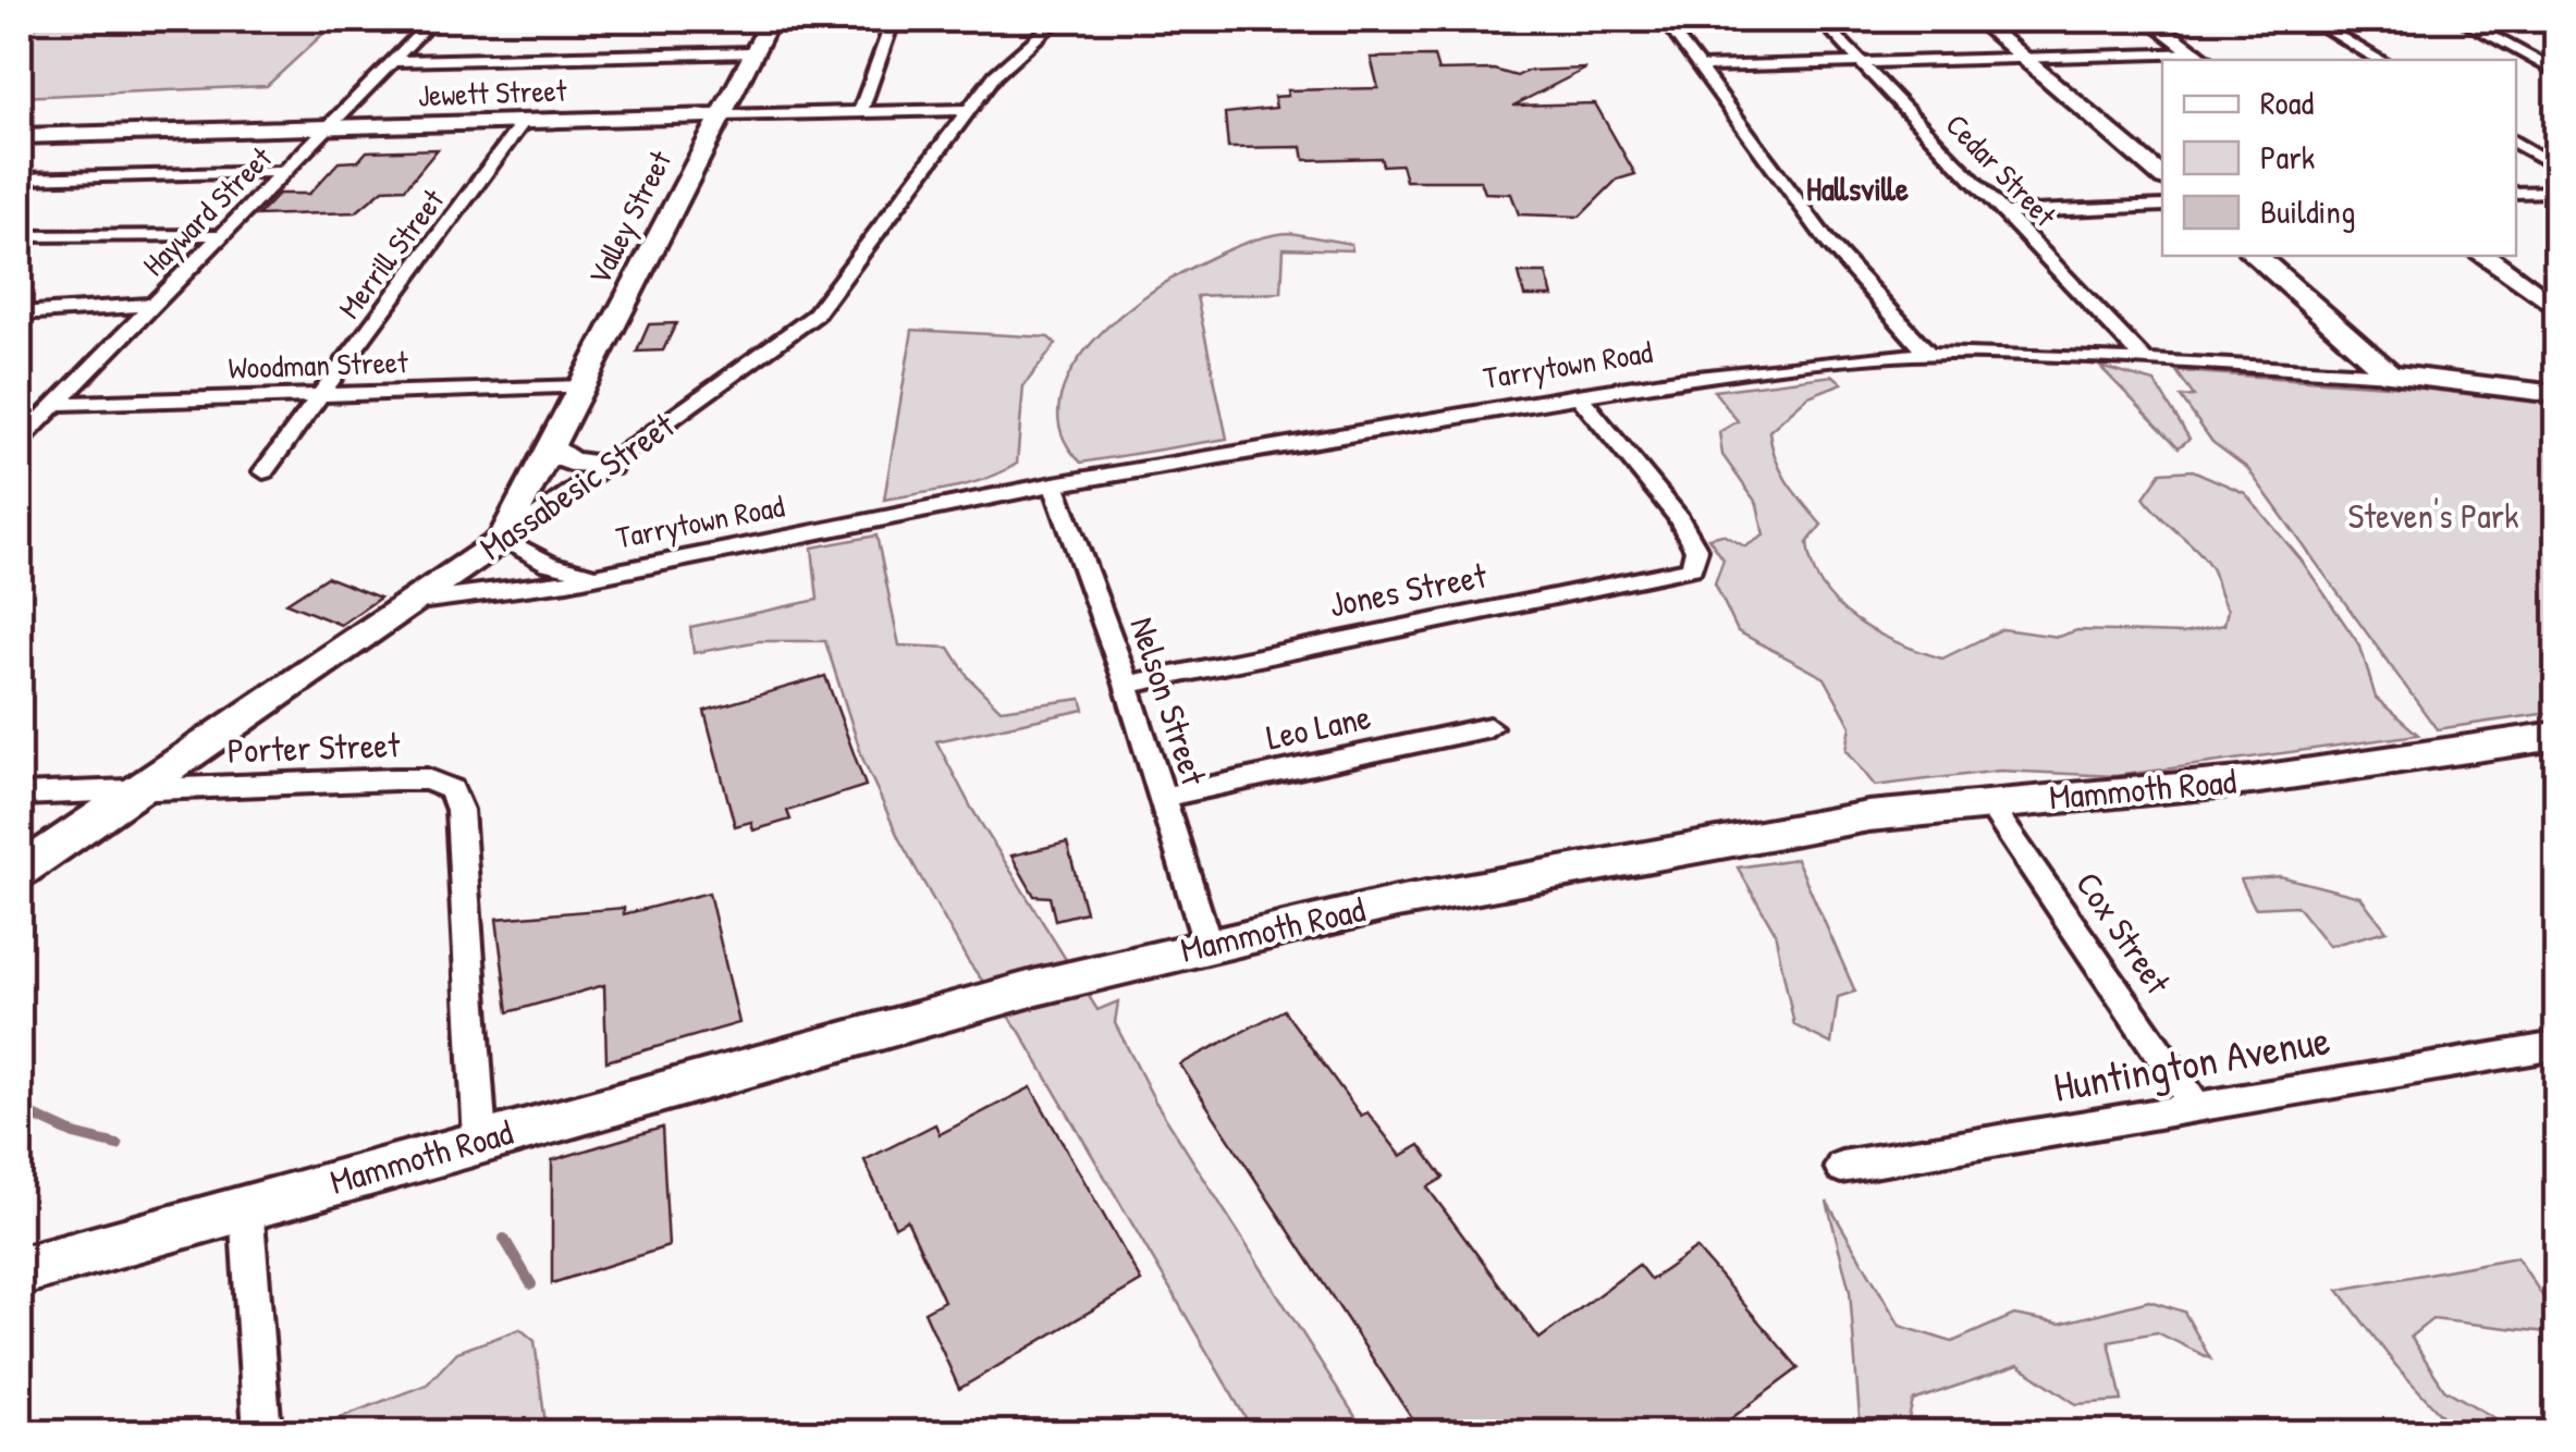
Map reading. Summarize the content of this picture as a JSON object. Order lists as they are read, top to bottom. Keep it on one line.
{"streets":{"main road":["Jewett Street","Valley Street","Tarrytown Road","Massabesic Street","Mammoth Road"],"street":["Cedar Street","Hayward Street","Merrill Street","Woodman Street","Jones Street","Nelson Street","Leo Lane","Porter Street","Cox Street","Huntington Avenue"]},"crossings":[["Jewett Street","Hayward Street"],["Jewett Street","Valley Street"],["Jewett Street","Merrill Street"],["Jewett Street","Massabesic Street"],["Cedar Street","Tarrytown Road"],["Hayward Street","Woodman Street"],["Valley Street","Woodman Street"],["Valley Street","Tarrytown Road"],["Valley Street","Massabesic Street"],["Merrill Street","Woodman Street"],["Tarrytown Road","Massabesic Street"],["Tarrytown Road","Jones Street"],["Tarrytown Road","Nelson Street"],["Massabesic Street","Porter Street"],["Jones Street","Nelson Street"],["Nelson Street","Leo Lane"],["Nelson Street","Mammoth Road"],["Porter Street","Mammoth Road"],["Mammoth Road","Cox Street"],["Cox Street","Huntington Avenue"]],"districts":["Hallsville"],"parks":["Steven's Park"],"legend":["Road","Park","Building"]}
